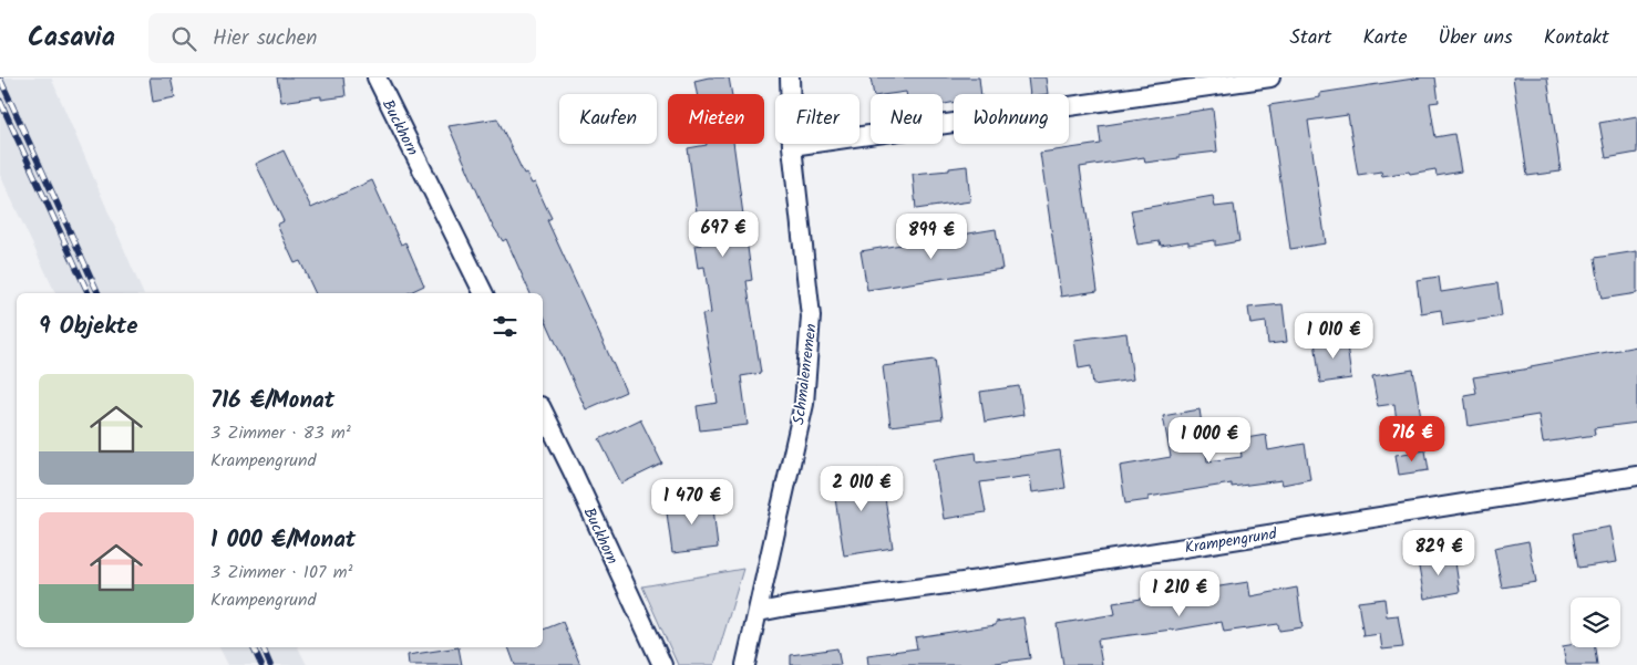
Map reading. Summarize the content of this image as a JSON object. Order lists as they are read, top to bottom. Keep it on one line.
{"streets":{"street":["Buckhorn","Schmalenremen","Krampengrund"]},"crossings":[["Schmalenremen","Krampengrund"]],"page":{"header":"Casavia","search":"Hier suchen","nav":["Start","Karte","Über uns","Kontakt"],"chip":["Kaufen","Mieten","Filter","Neu","Wohnung"],"price":["697 €","899 €","1 010 €","716 €","1 000 €","2 010 €","1 470 €","829 €","1 210 €"],"heading":"9 Objekte","list":[{"name":"716 €/Monat","note":"3 Zimmer · 83 m² · Krampengrund"},{"name":"1 000 €/Monat","note":"3 Zimmer · 107 m² · Krampengrund"}]}}
